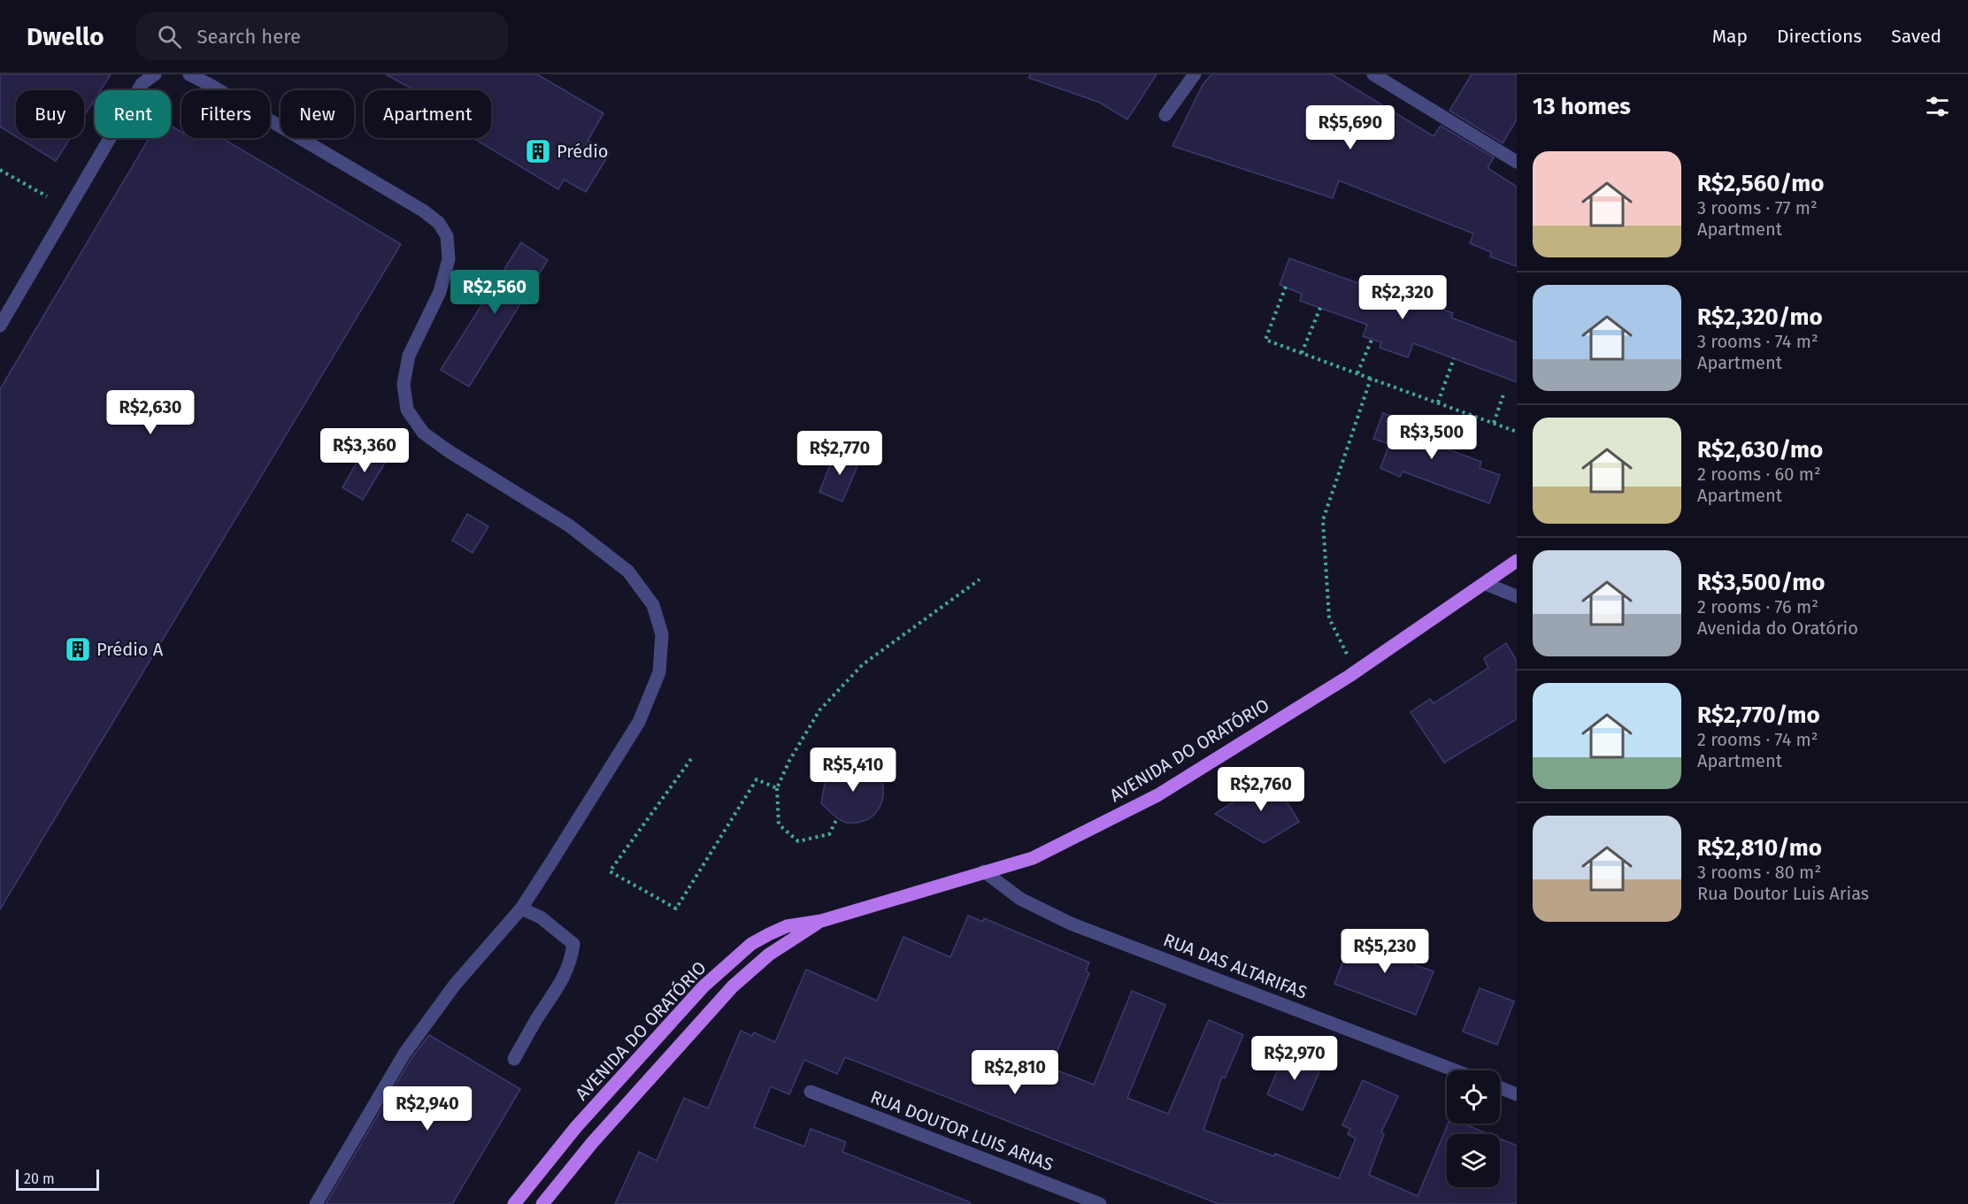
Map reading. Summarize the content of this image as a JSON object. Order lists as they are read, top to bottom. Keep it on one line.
{"streets":{"main road":["AVENIDA DO ORATÓRIO"],"street":["RUA DAS ALTARIFAS","RUA DOUTOR LUIS ARIAS"]},"crossings":[["AVENIDA DO ORATÓRIO","RUA DAS ALTARIFAS"]],"places":{"building":["Prédio","Prédio A"]},"scale_bar":"20 m","page":{"header":"Dwello","search":"Search here","nav":["Map","Directions","Saved"],"heading":"13 homes","chip":["Buy","Rent","Filters","New","Apartment"],"price":["R$5,690","R$2,560","R$2,320","R$2,630","R$3,500","R$3,360","R$2,770","R$5,410","R$2,760","R$5,230","R$2,970","R$2,810","R$2,940"],"list":[{"name":"R$2,560/mo","note":"3 rooms · 77 m² · Apartment"},{"name":"R$2,320/mo","note":"3 rooms · 74 m² · Apartment"},{"name":"R$2,630/mo","note":"2 rooms · 60 m² · Apartment"},{"name":"R$3,500/mo","note":"2 rooms · 76 m² · Avenida do Oratório"},{"name":"R$2,770/mo","note":"2 rooms · 74 m² · Apartment"},{"name":"R$2,810/mo","note":"3 rooms · 80 m² · Rua Doutor Luis Arias"}],"scale":"20 m"}}
